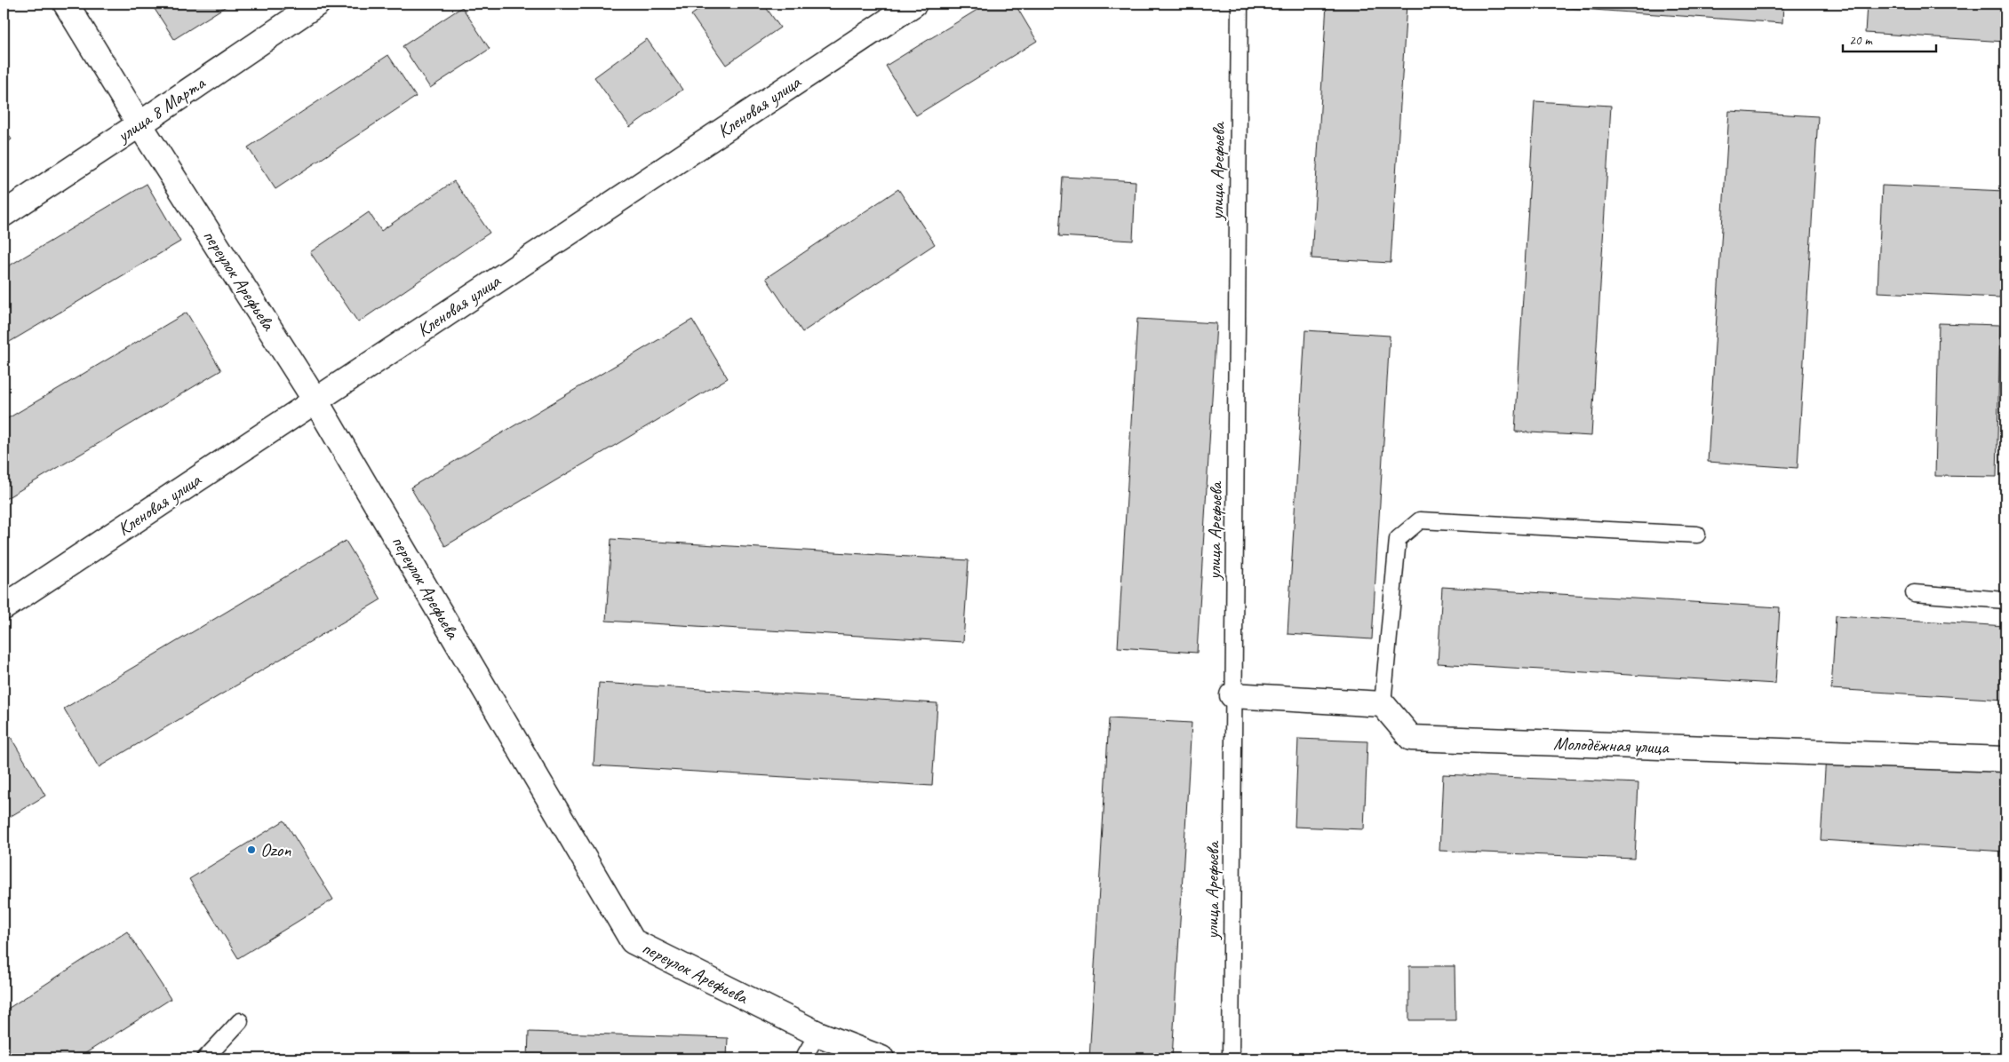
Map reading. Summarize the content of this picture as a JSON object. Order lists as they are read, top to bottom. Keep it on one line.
{"streets":{"street":["Кленовая улица","улица 8 Марта","переулок Арефьева","Молодёжная улица"],"lane":["улица Арефьева"]},"crossings":[["Кленовая улица","переулок Арефьева"],["улица 8 Марта","переулок Арефьева"]],"places":["Ozon"],"scale_bar":"20 m"}
